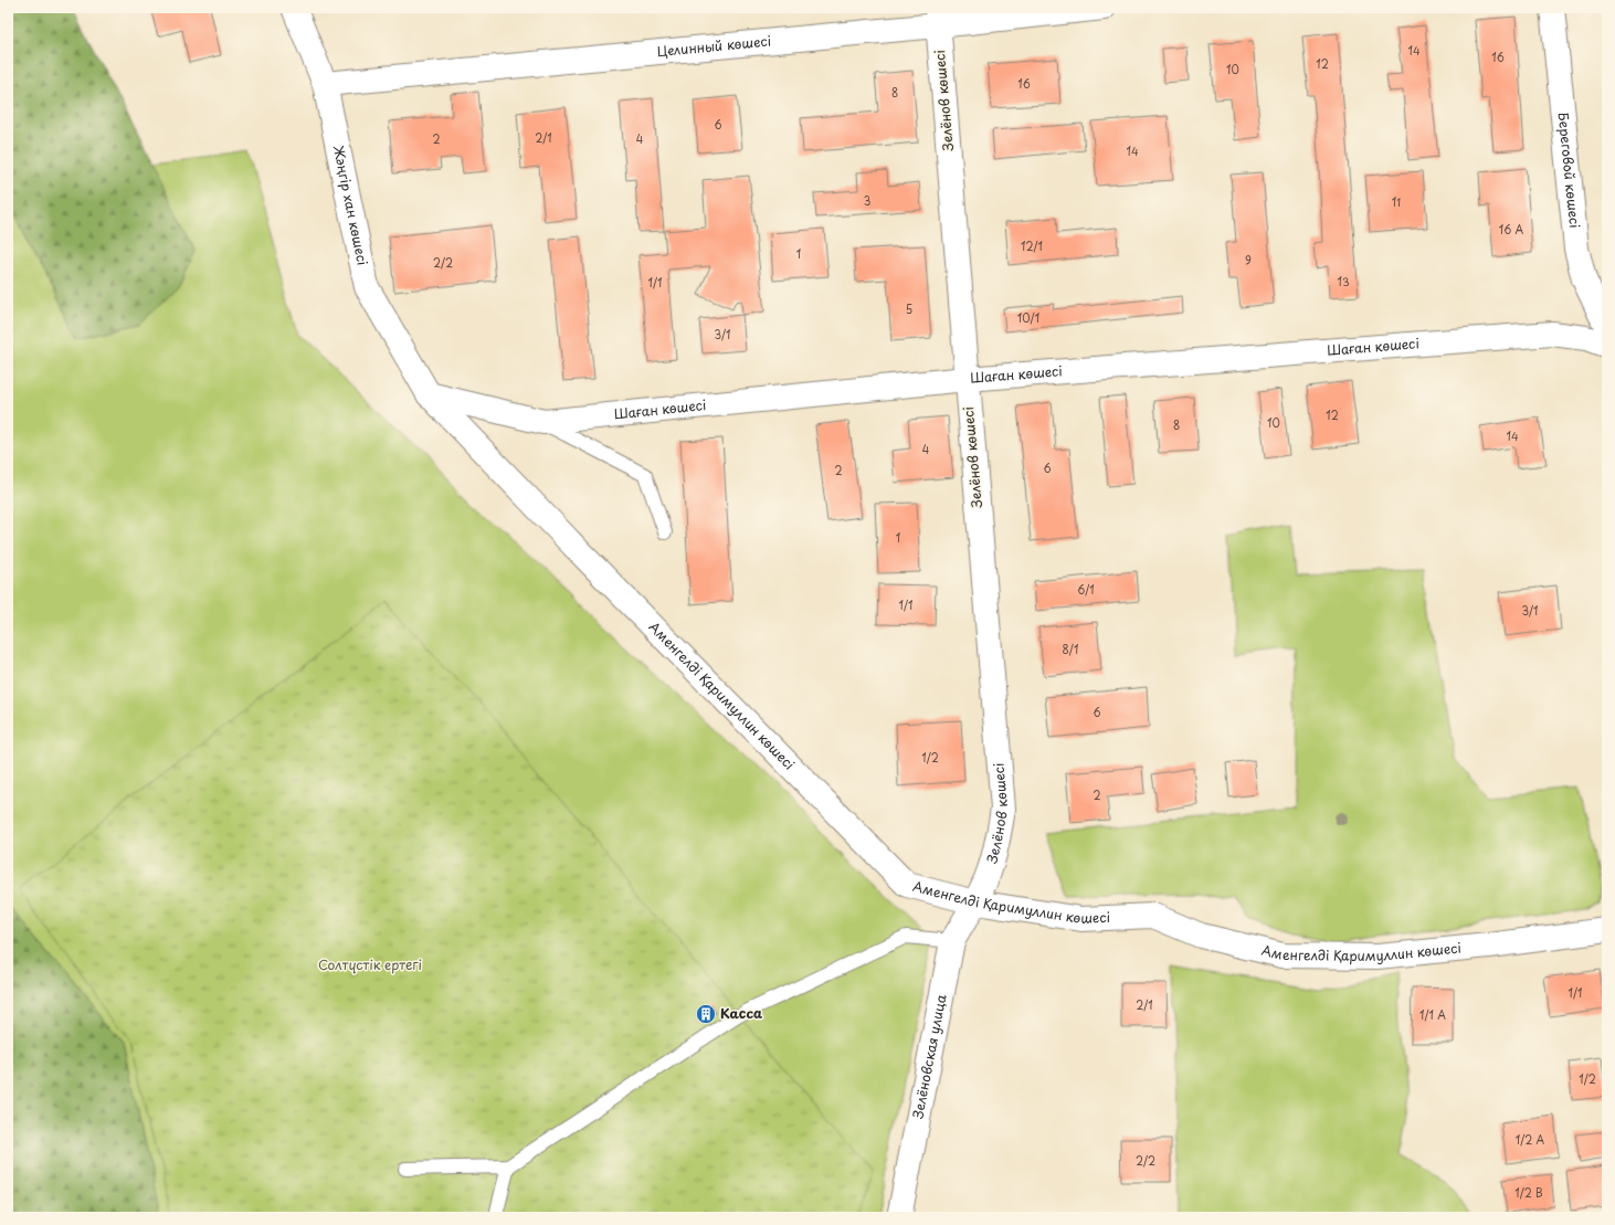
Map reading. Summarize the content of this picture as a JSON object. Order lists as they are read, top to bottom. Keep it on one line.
{"streets":{"street":["Целинный көшесі","Зелёнов көшесі","Береговой көшесі","Жәңгір хан көшесі","Шаған көшесі","Аменгелді Қаримуллин көшесі","Зелёновская улица"]},"crossings":[["Целинный көшесі","Зелёнов көшесі"],["Целинный көшесі","Жәңгір хан көшесі"],["Зелёнов көшесі","Шаған көшесі"],["Зелёнов көшесі","Аменгелді Қаримуллин көшесі"],["Зелёнов көшесі","Зелёновская улица"],["Жәңгір хан көшесі","Шаған көшесі"],["Жәңгір хан көшесі","Аменгелді Қаримуллин көшесі"],["Шаған көшесі","Аменгелді Қаримуллин көшесі"],["Аменгелді Қаримуллин көшесі","Зелёновская улица"]],"parks":["Солтүстік ертегі"],"places":{"building":["Касса"]},"house_numbers":["14","16","12","10","16","8","6","2/1","2","4","14","3","11","16 А","12/1","1","9","2/2","13","1/1","5","10/1","3/1","12","10","8","14","4","6","2","1","6/1","1/1","3/1","8/1","6","1/2","2","1/1","2/1","1/1 А","1/2","1/2 А","2/2","1/2 В"]}
